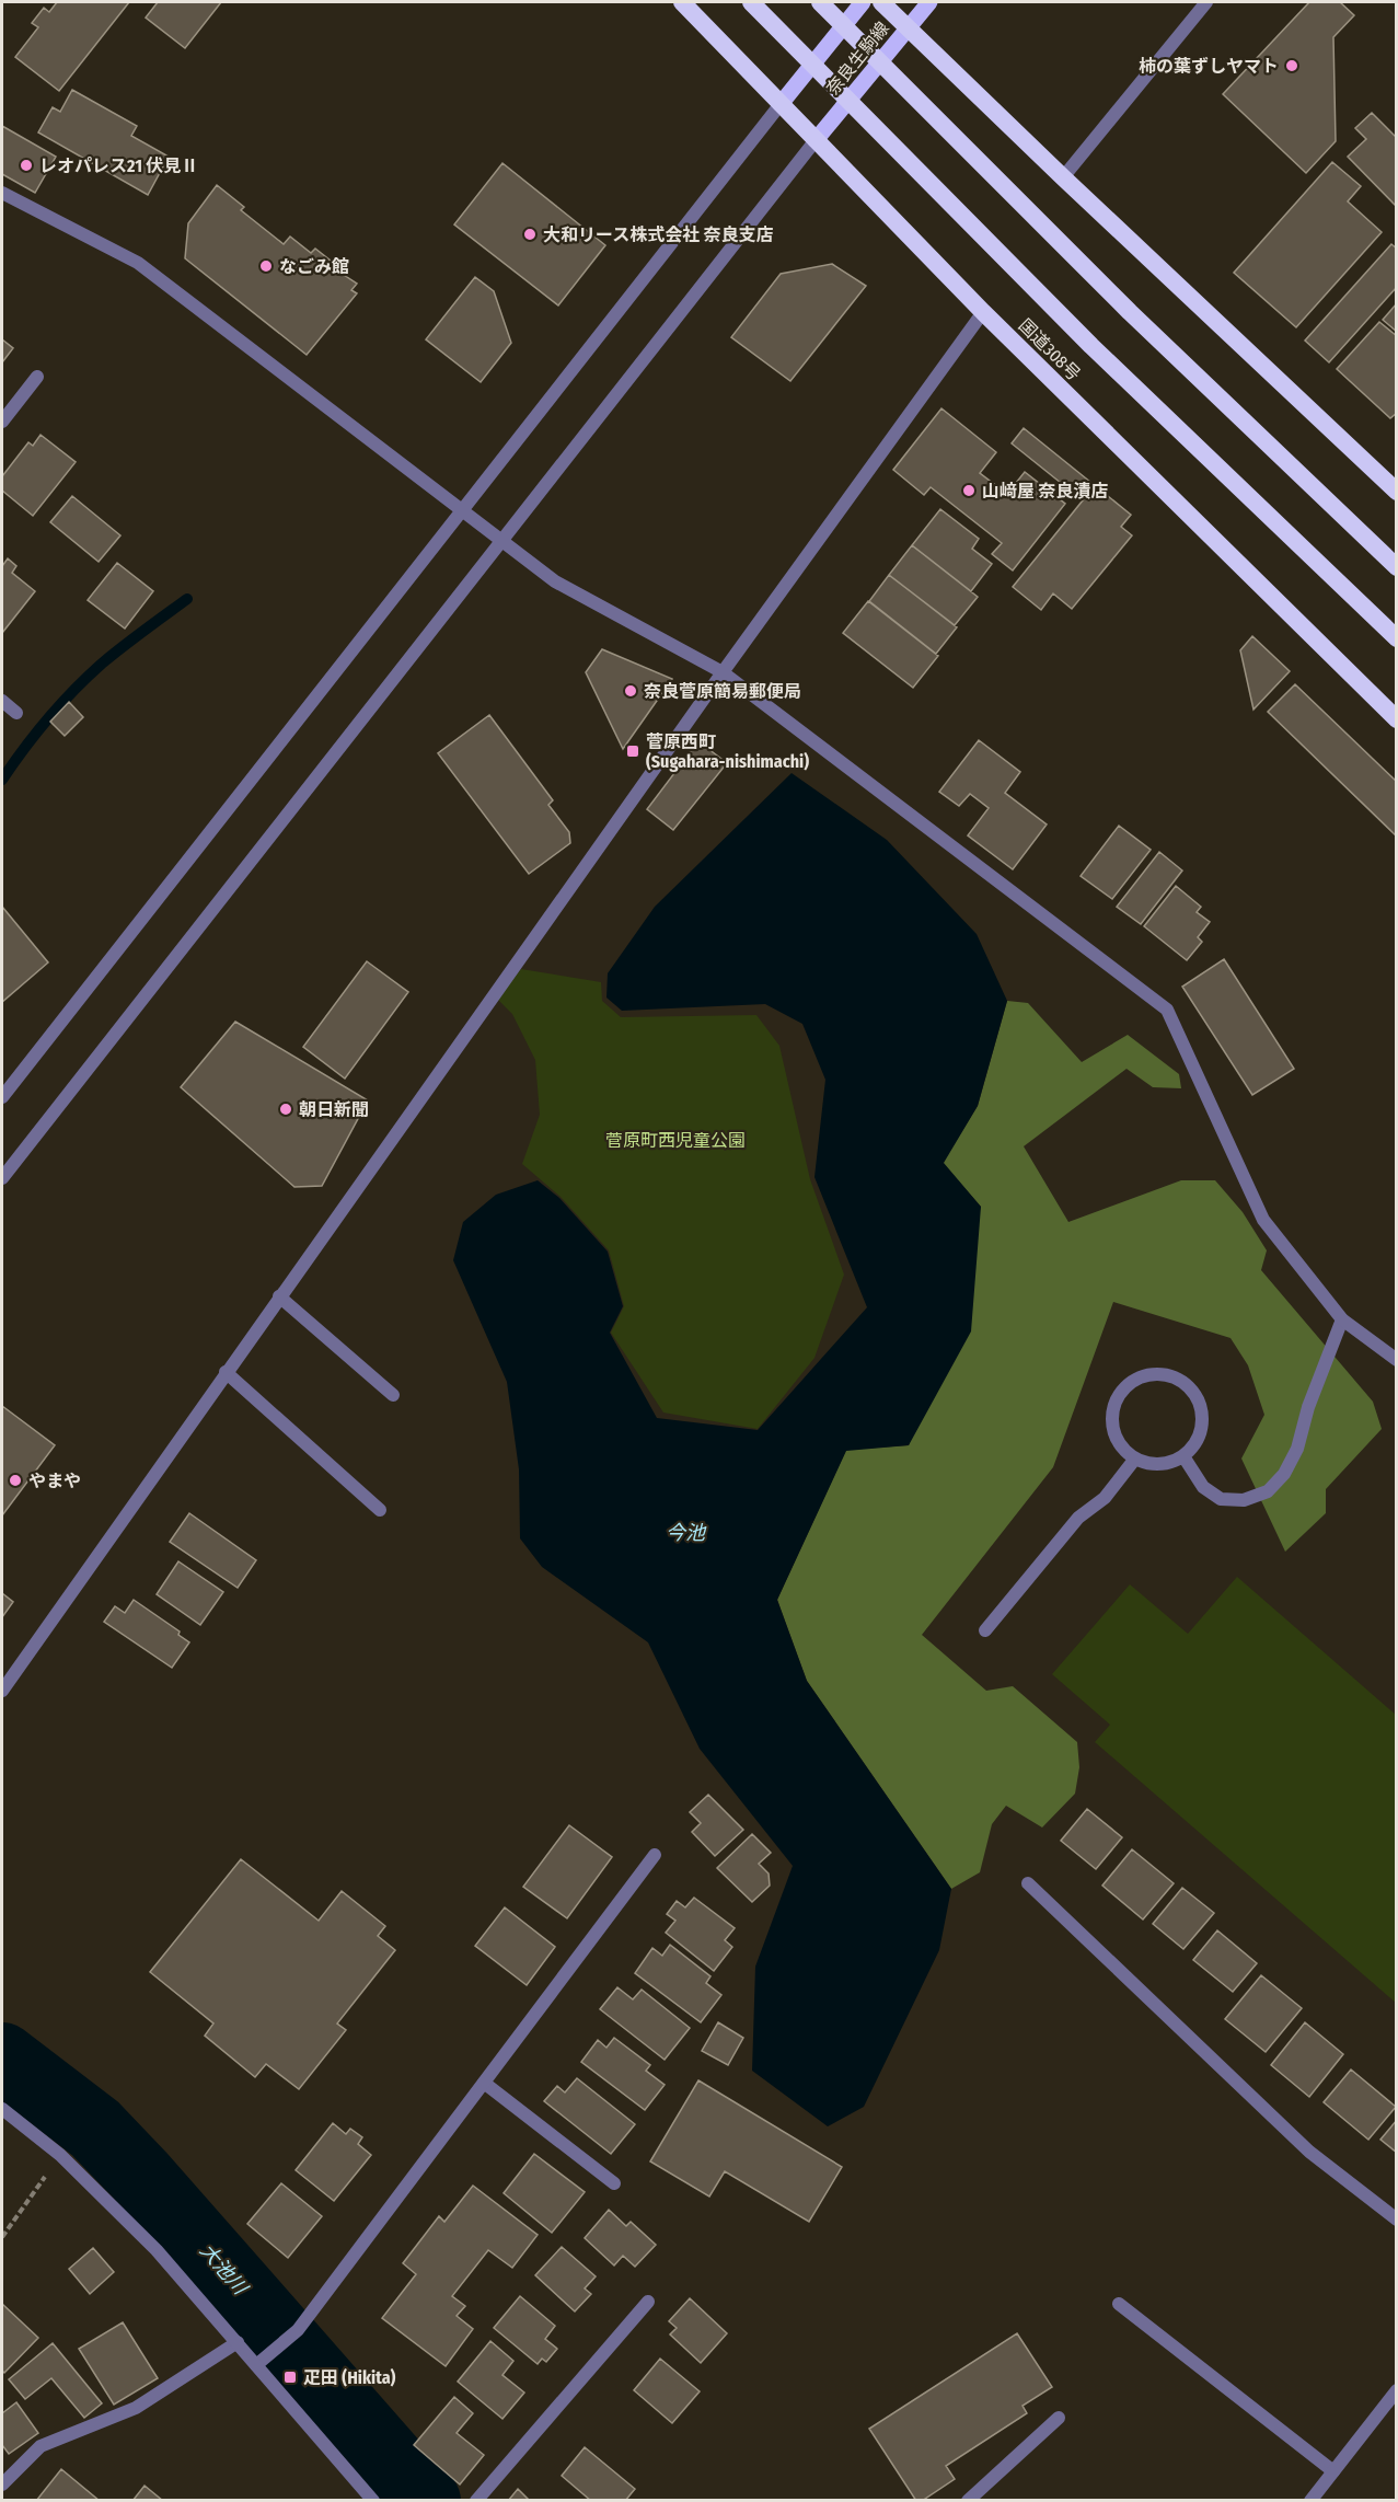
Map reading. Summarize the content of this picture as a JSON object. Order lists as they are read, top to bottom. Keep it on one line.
{"streets":{"highway":["国道308号"],"main road":["奈良生駒線"]},"crossings":[["奈良生駒線","国道308号"]],"water":["今池","大池川"],"parks":["菅原町西児童公園"],"places":{"other":["柿の葉ずしヤマト","レオパレス21 伏見Ⅱ","大和リース株式会社 奈良支店","なごみ館","山﨑屋 奈良漬店","奈良菅原簡易郵便局","朝日新聞","やまや"],"transit":["菅原西町 (Sugahara-nishimachi)","疋田 (Hikita)"]}}
